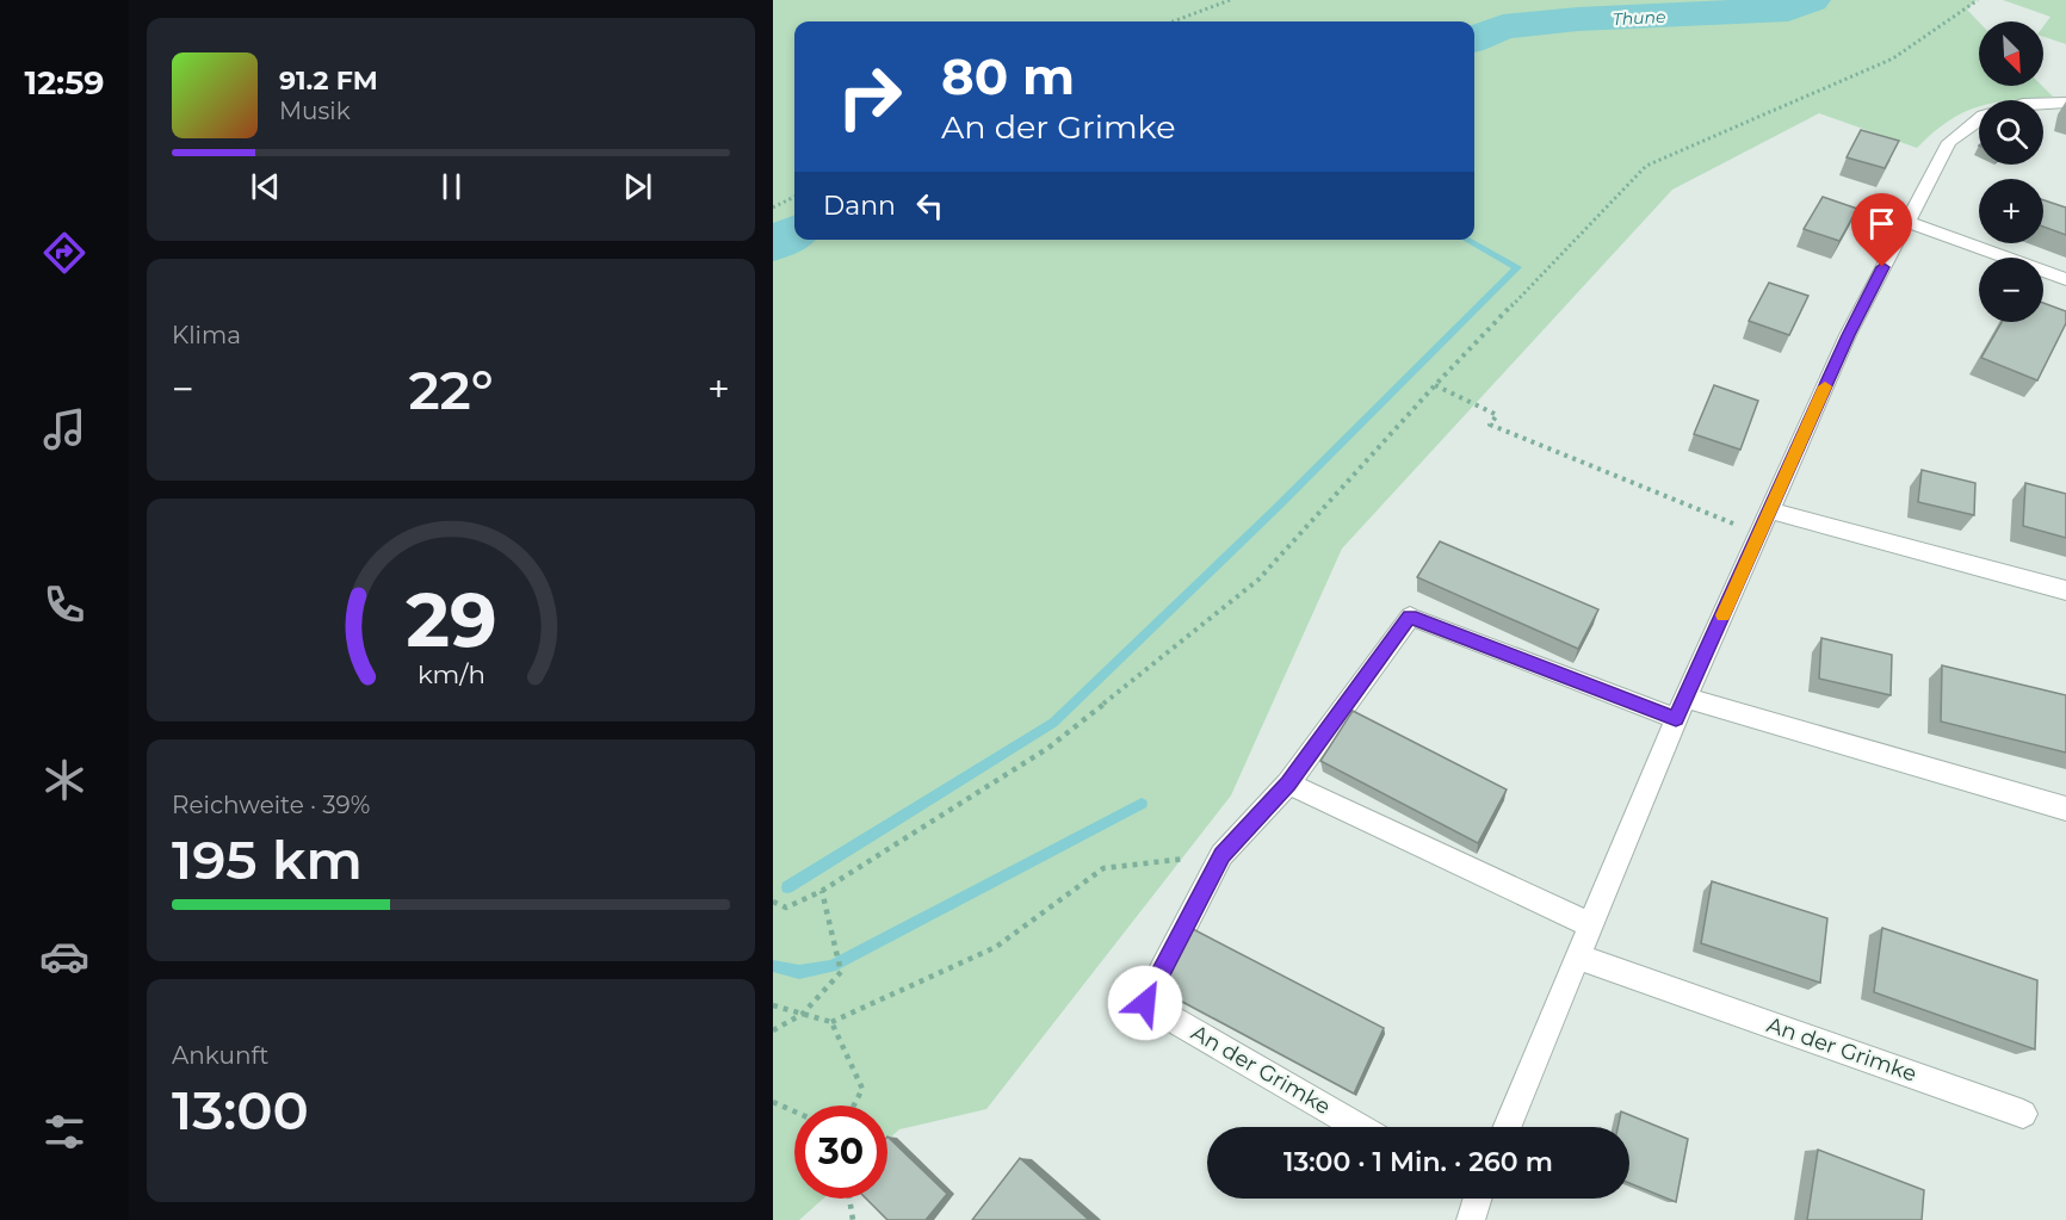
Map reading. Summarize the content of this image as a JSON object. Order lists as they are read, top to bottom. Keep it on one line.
{"streets":{"street":["An der Grimke"]},"water":["Thune"],"north":"bottom right","page":{"tabs":"12:59","map_buttons":["+","−"],"turn":["80 m","An der Grimke"],"song":["91.2 FM","Musik"],"then":"Dann","tile":["Klima",["Reichweite · 39%","195 km"],["Ankunft","13:00"]],"heat":["−","22°","+"],"limit":"30","trip":"13:00 · 1 Min. · 260 m","gauge":["29","km/h"]}}
